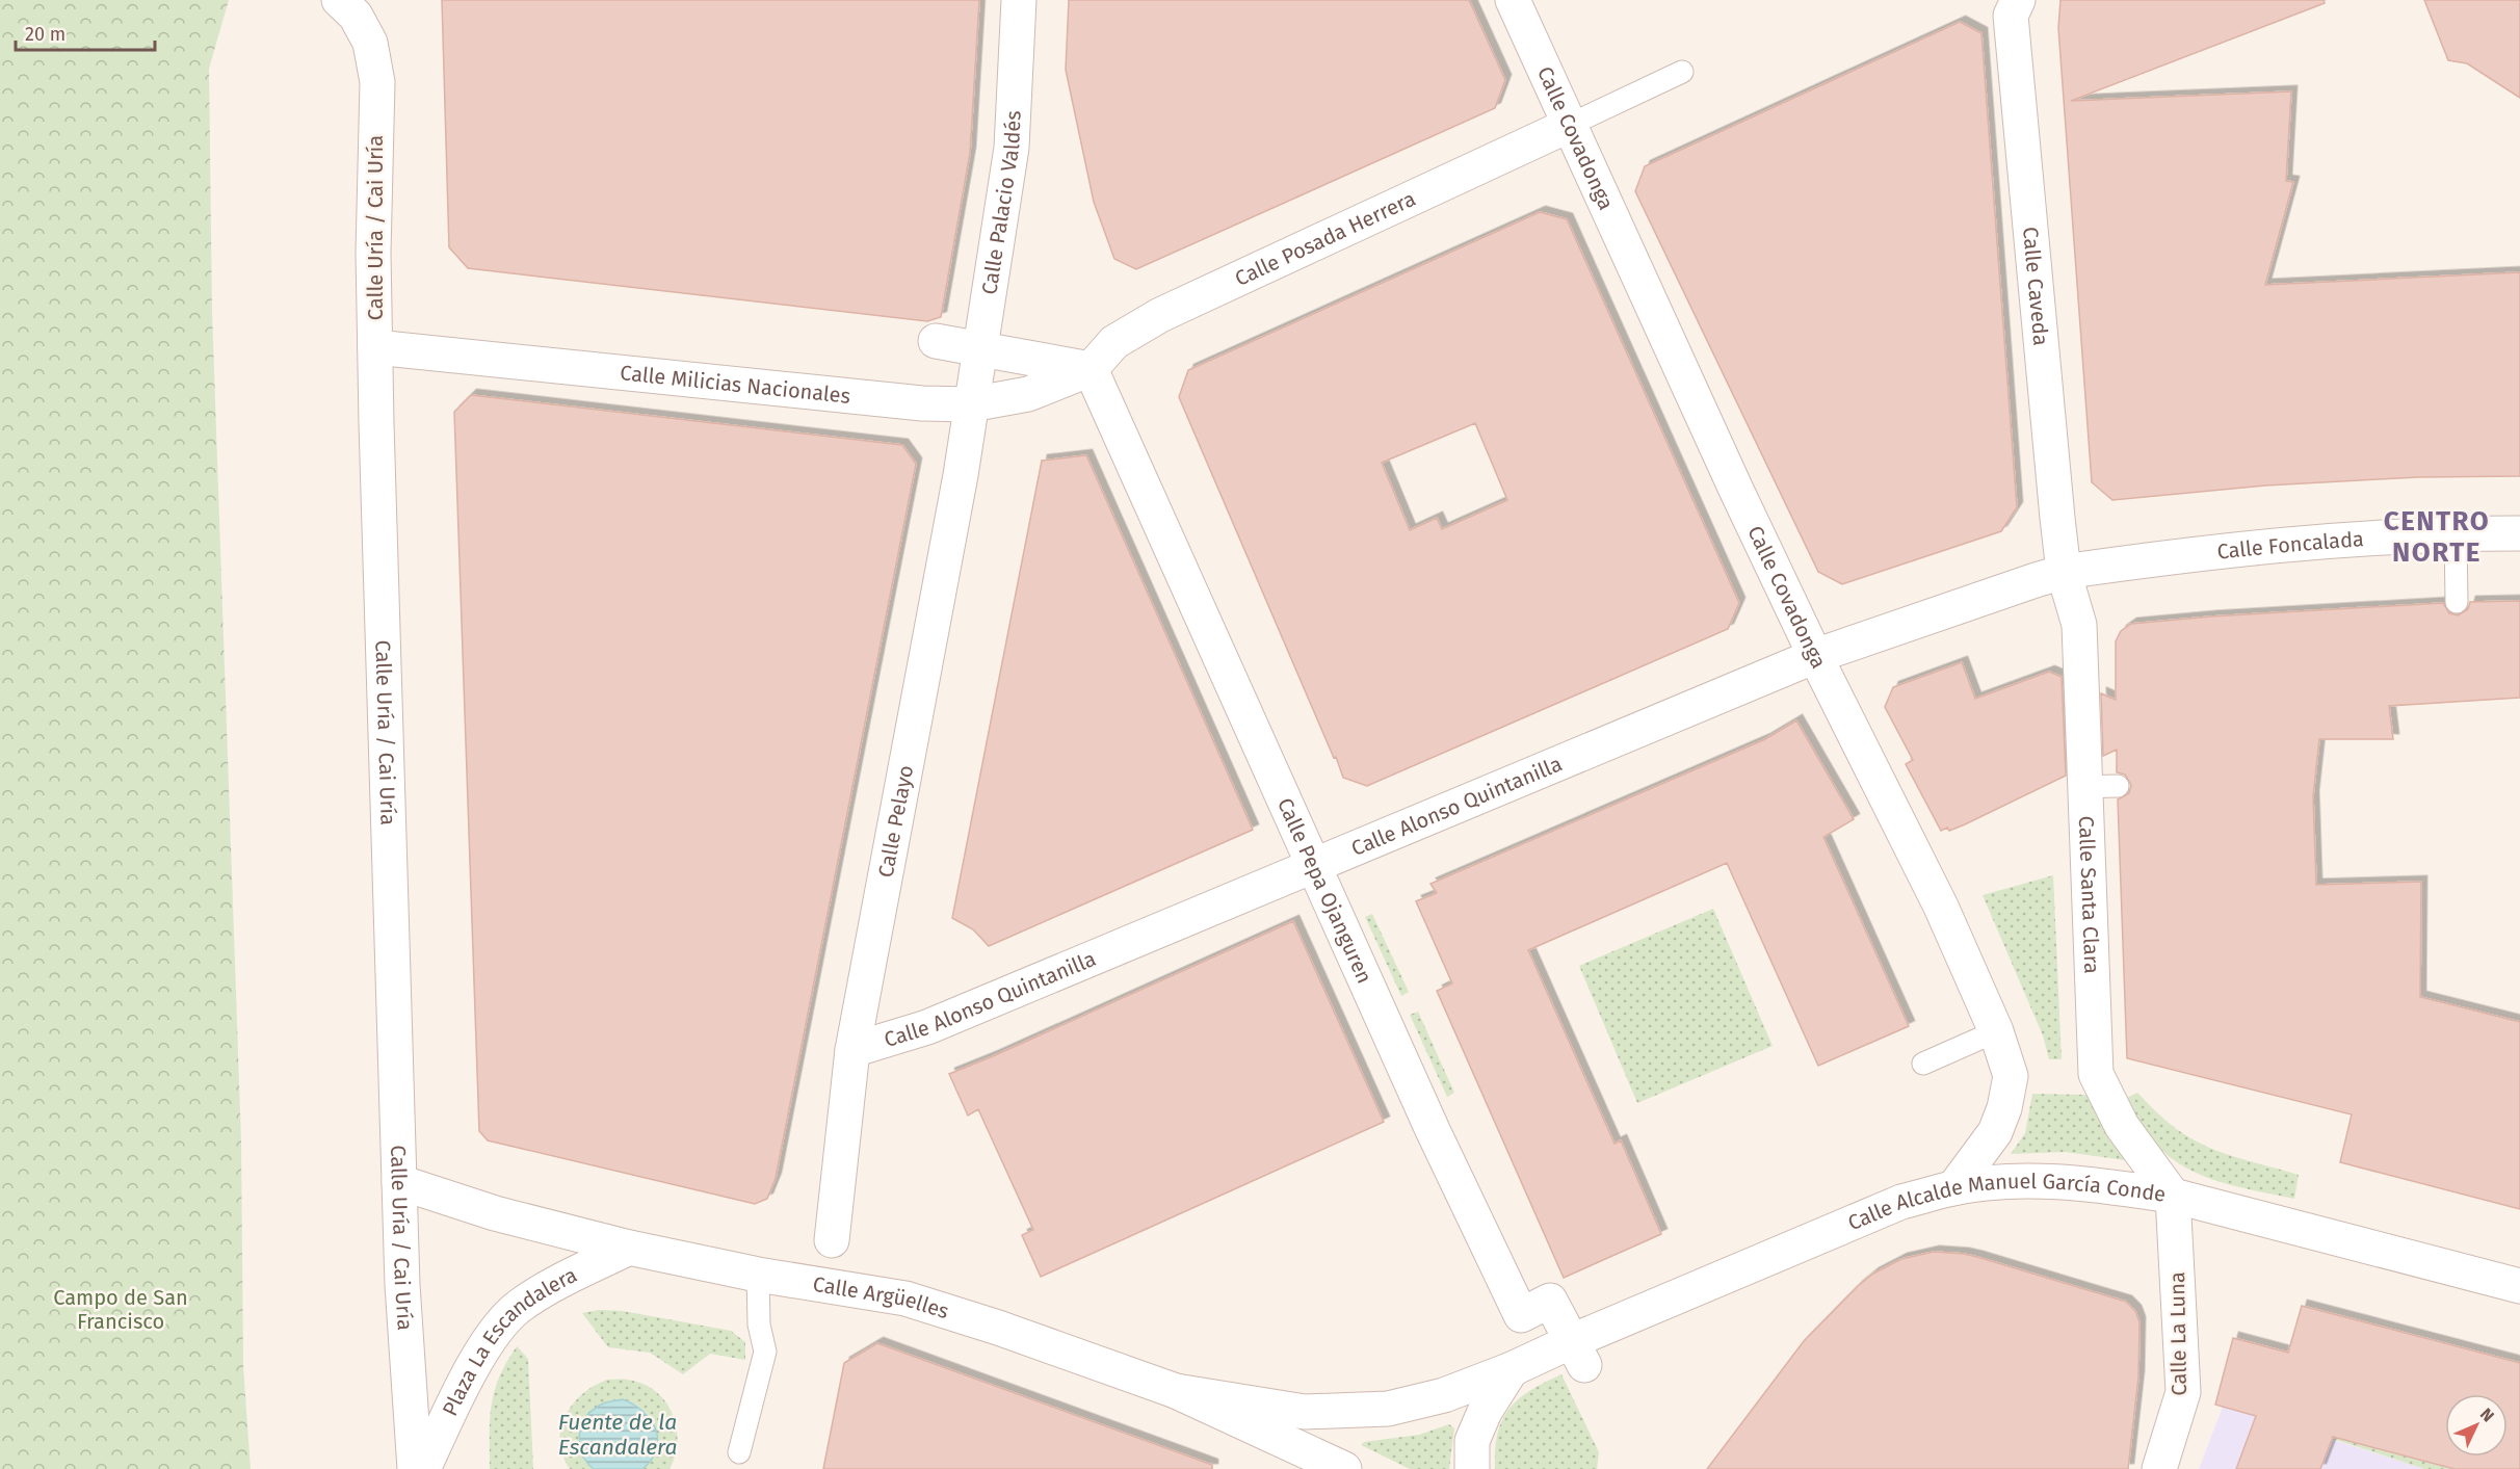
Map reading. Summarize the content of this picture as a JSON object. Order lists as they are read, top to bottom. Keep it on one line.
{"streets":{"street":["Calle Covadonga","Calle Palacio Valdés","Calle Uría / Cai Uría","Calle Posada Herrera","Calle Caveda","Calle Milicias Nacionales","Calle Foncalada","Calle Alonso Quintanilla","Calle Pelayo","Calle Pepa Ojanguren","Calle Santa Clara","Calle Alcalde Manuel García Conde","Calle Argüelles","Calle La Luna","Plaza La Escandalera"]},"crossings":[["Calle Covadonga","Calle Posada Herrera"],["Calle Covadonga","Calle Alonso Quintanilla"],["Calle Covadonga","Calle Alcalde Manuel García Conde"],["Calle Palacio Valdés","Calle Milicias Nacionales"],["Calle Palacio Valdés","Calle Pelayo"],["Calle Uría / Cai Uría","Calle Milicias Nacionales"],["Calle Uría / Cai Uría","Calle Argüelles"],["Calle Posada Herrera","Calle Milicias Nacionales"],["Calle Posada Herrera","Calle Pepa Ojanguren"],["Calle Caveda","Calle Foncalada"],["Calle Caveda","Calle Alonso Quintanilla"],["Calle Caveda","Calle Santa Clara"],["Calle Milicias Nacionales","Calle Pelayo"],["Calle Milicias Nacionales","Calle Pepa Ojanguren"],["Calle Foncalada","Calle Alonso Quintanilla"],["Calle Foncalada","Calle Santa Clara"],["Calle Alonso Quintanilla","Calle Pelayo"],["Calle Alonso Quintanilla","Calle Pepa Ojanguren"],["Calle Alonso Quintanilla","Calle Santa Clara"],["Calle Pepa Ojanguren","Calle Alcalde Manuel García Conde"],["Calle Santa Clara","Calle Alcalde Manuel García Conde"],["Calle Santa Clara","Calle La Luna"],["Calle Alcalde Manuel García Conde","Calle Argüelles"],["Calle Alcalde Manuel García Conde","Calle La Luna"],["Calle Argüelles","Plaza La Escandalera"]],"districts":["CENTRO NORTE"],"water":["Fuente de la Escandalera"],"parks":["Campo de San Francisco"],"scale_bar":"20 m","north":"top right"}
